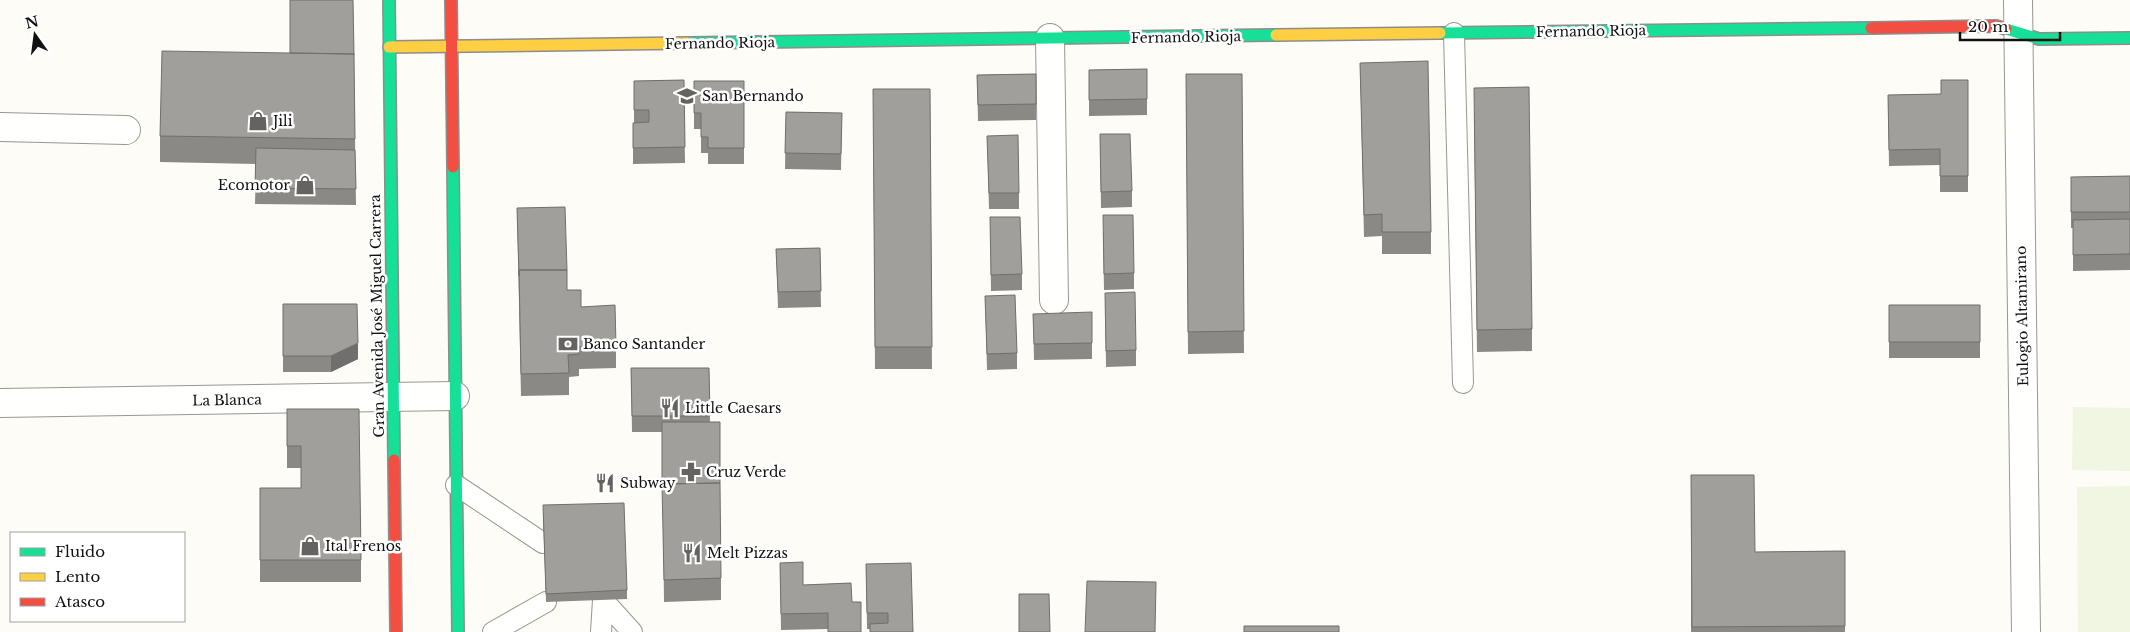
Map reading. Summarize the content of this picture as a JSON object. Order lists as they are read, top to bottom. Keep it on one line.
{"streets":{"street":["Fernando Rioja","Gran Avenida José Miguel Carrera","Eulogio Altamirano","La Blanca"]},"crossings":[["Fernando Rioja","Gran Avenida José Miguel Carrera"],["Fernando Rioja","Eulogio Altamirano"],["Gran Avenida José Miguel Carrera","La Blanca"]],"places":{"school or university":["San Bernando"],"shop":["Jili","Ecomotor","Ital Frenos"],"bank":["Banco Santander"],"restaurant":["Little Caesars","Subway","Melt Pizzas"],"pharmacy":["Cruz Verde"]},"legend":["Fluido","Lento","Atasco"],"scale_bar":"20 m","north":"top"}
